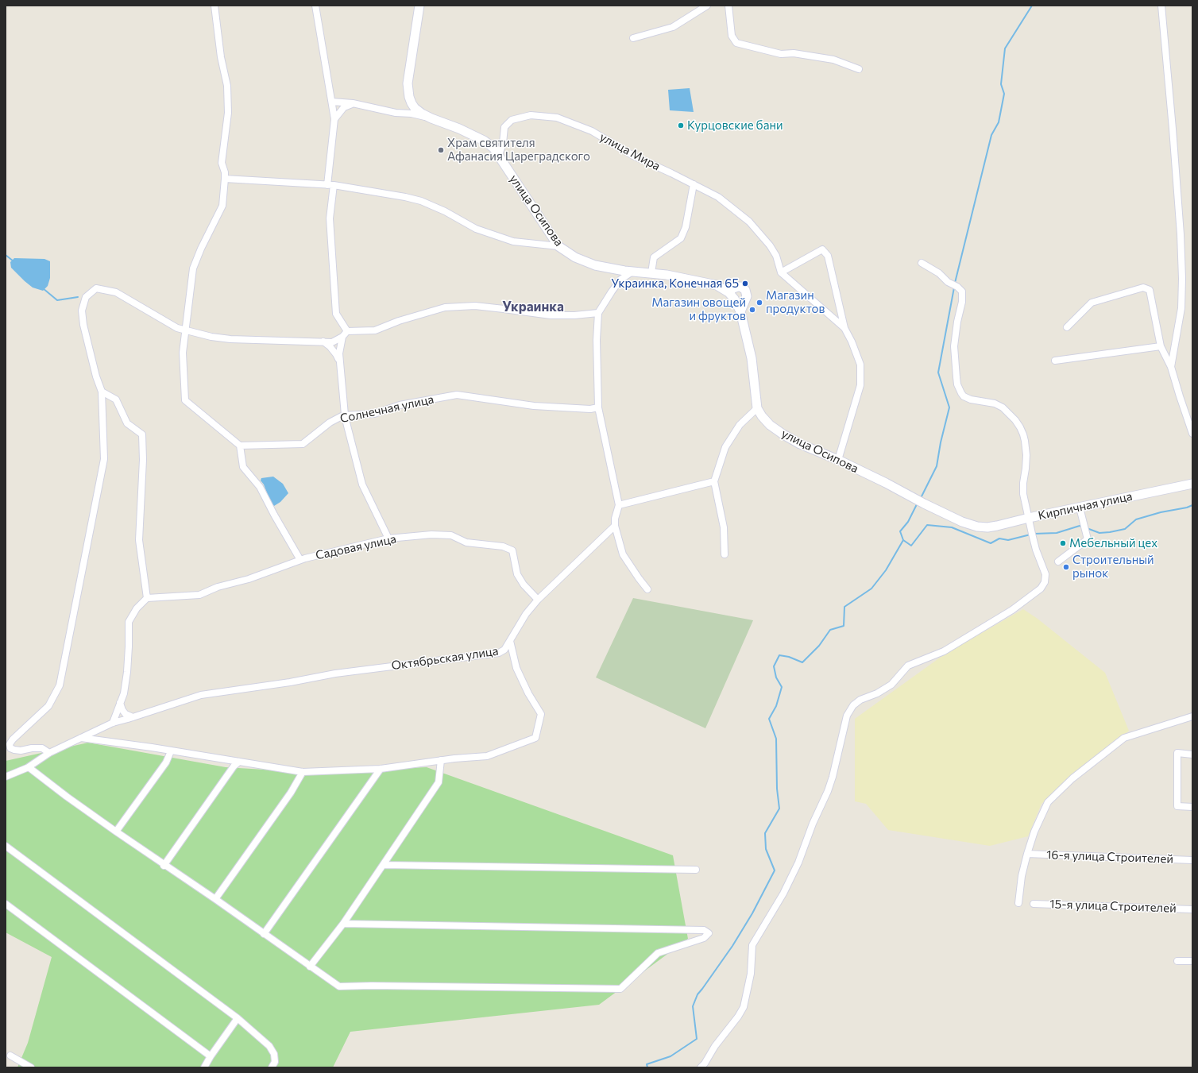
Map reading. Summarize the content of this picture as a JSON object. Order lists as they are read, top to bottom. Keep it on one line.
{"streets":{"main road":["улица Осипова","Кирпичная улица"],"street":["улица Мира","Солнечная улица","Садовая улица","Октябрьская улица","16-я улица Строителей","15-я улица Строителей"]},"crossings":[["улица Мира","улица Осипова"],["улица Осипова","Кирпичная улица"],["Садовая улица","Октябрьская улица"]],"districts":["Украинка"],"places":["Курцовские бани","Храм святителя Афанасия Цареградского","Украинка, Конечная 65","Магазин продуктов","Магазин овощей и фруктов","Мебельный цех","Строительный рынок"]}
